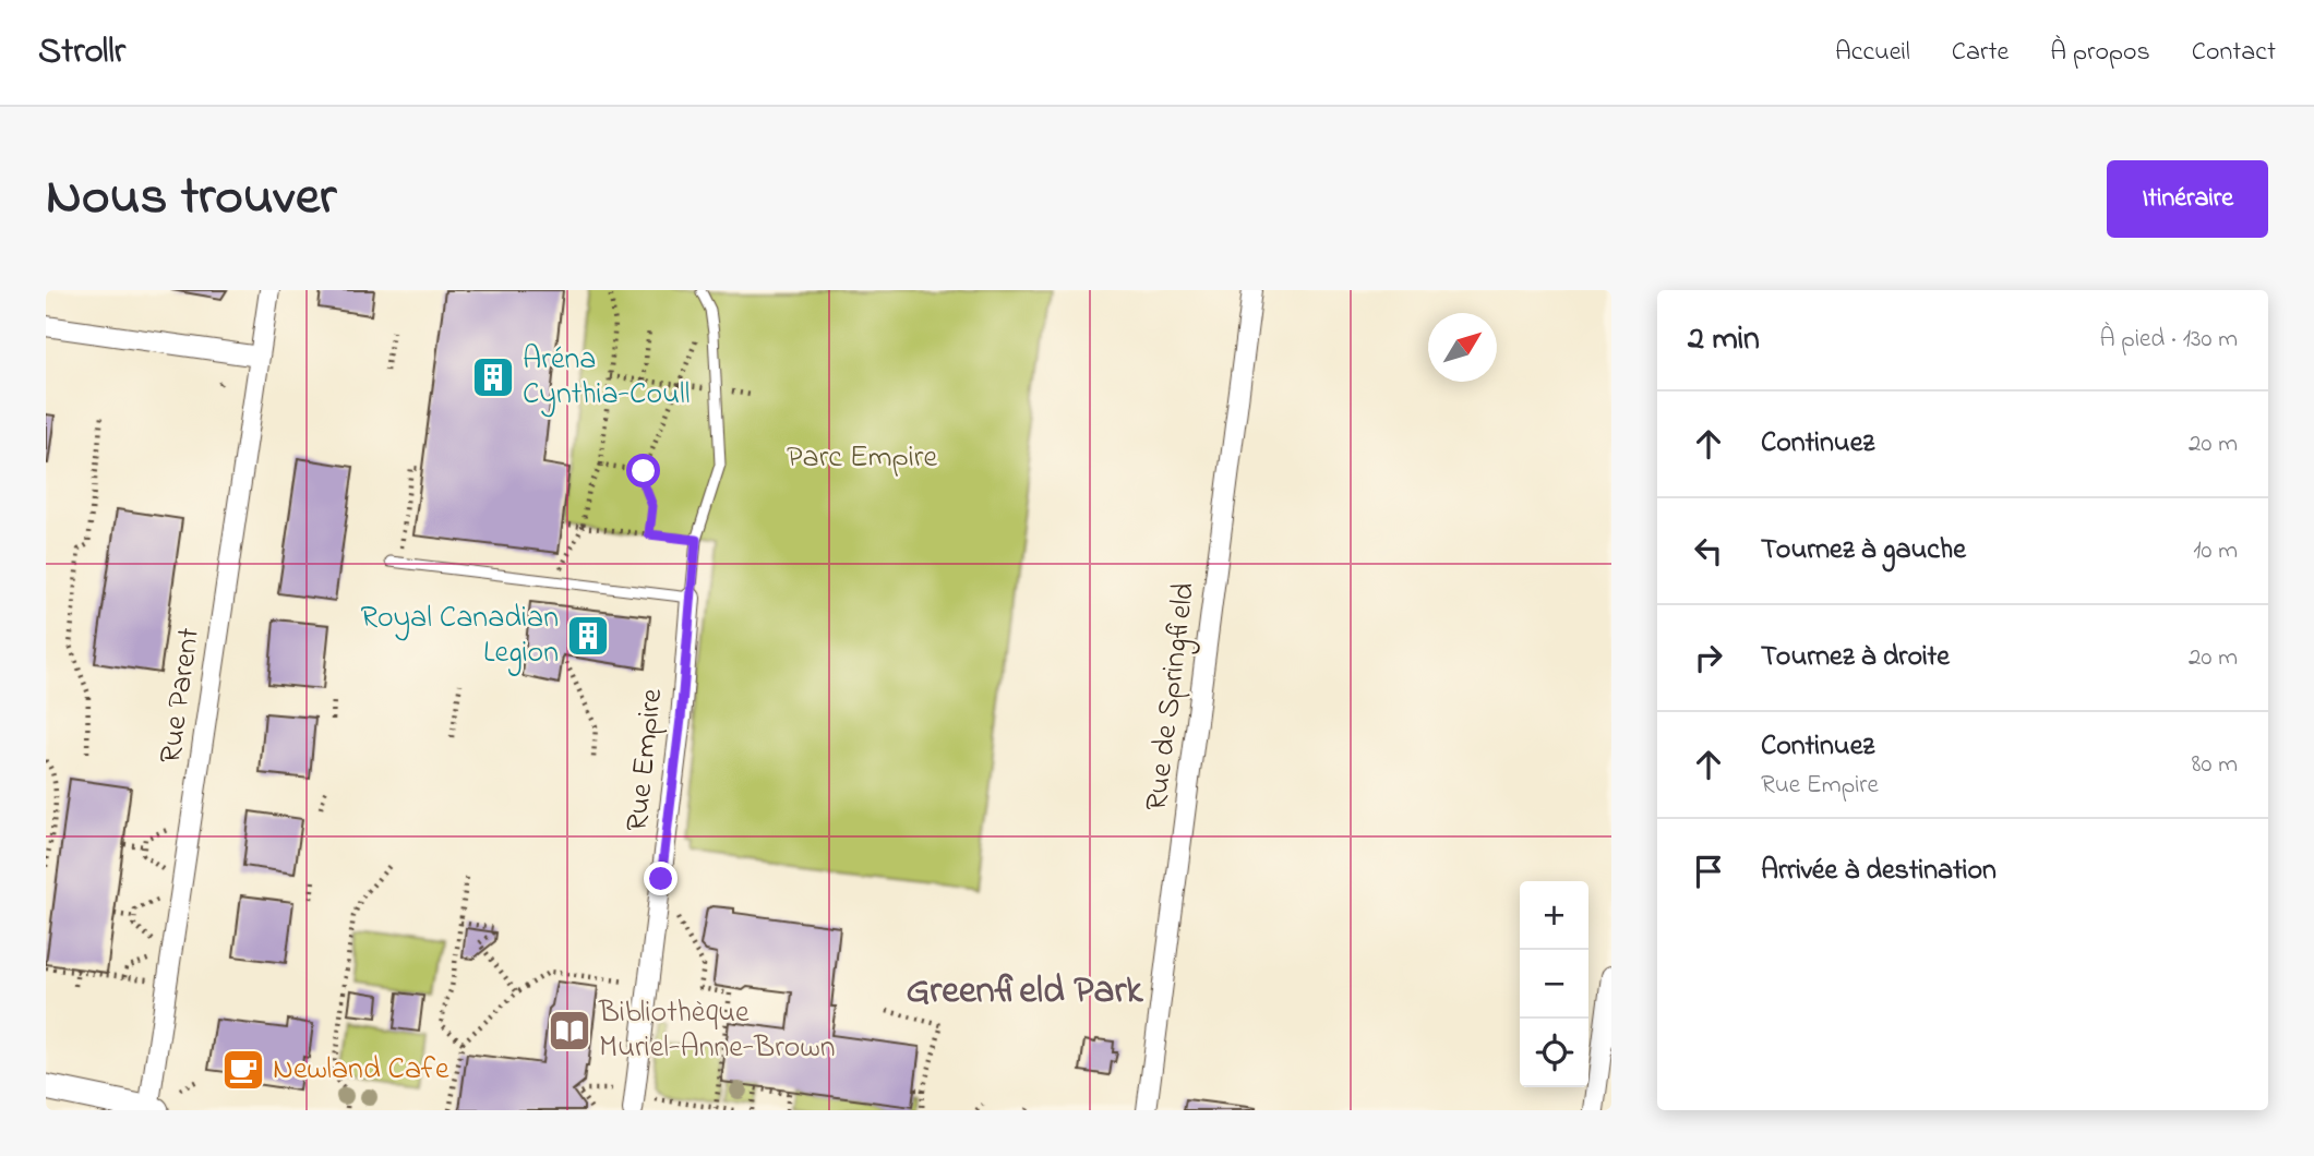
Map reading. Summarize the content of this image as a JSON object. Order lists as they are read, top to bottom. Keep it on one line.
{"streets":{"street":["Rue Parent","Rue de Springfield","Rue Empire"]},"districts":["Greenfield Park"],"parks":["Parc Empire"],"places":{"building":["Aréna Cynthia-Coull","Royal Canadian Legion"],"library":["Bibliothèque Muriel-Anne-Brown"],"cafe":["Newland Cafe"]},"north":"top right","page":{"header":"Strollr","nav":["Accueil","Carte","À propos","Contact"],"title":"Nous trouver","buttons":"Itinéraire","heading":["2 min","À pied · 130 m"],"list":[["Continuez","20 m"],["Tournez à gauche","10 m"],["Tournez à droite","20 m"],["Continuez","Rue Empire","80 m"],"Arrivée à destination"],"map_buttons":["+","−"]}}
